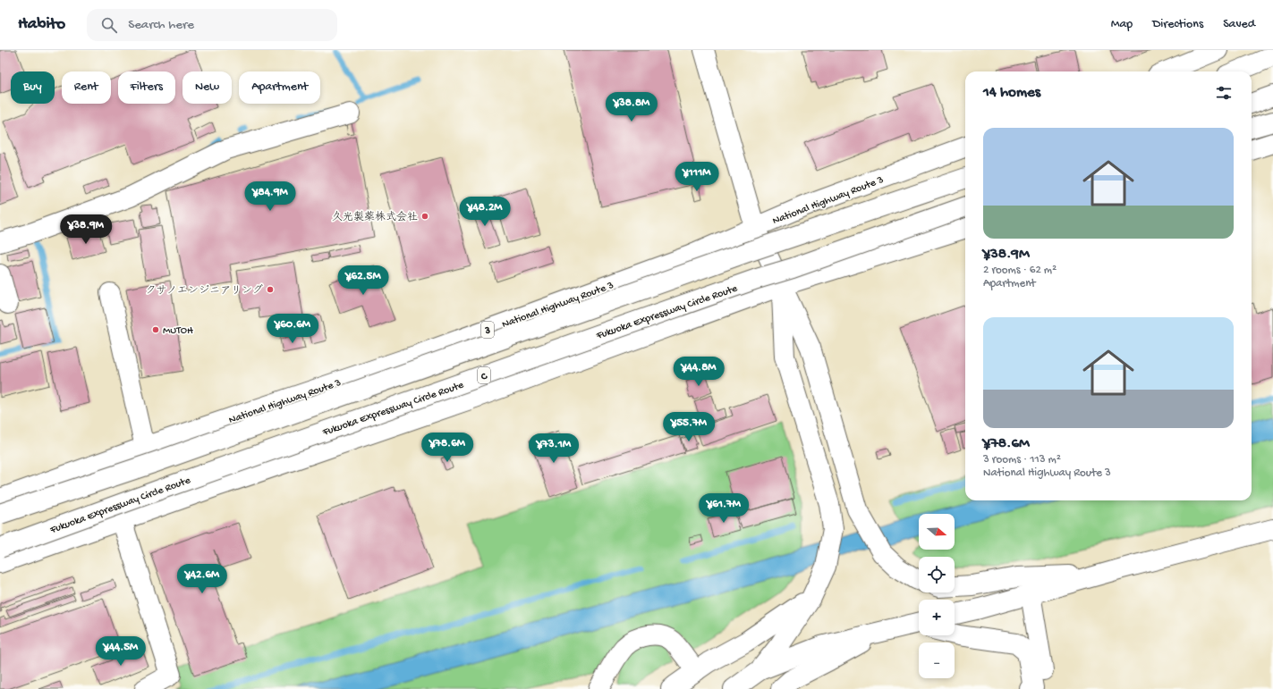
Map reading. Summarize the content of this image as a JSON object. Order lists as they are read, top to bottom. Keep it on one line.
{"streets":{"main road":["National Highway Route 3","Fukuoka Expressway Circle Route","3","C"]},"places":["久光製薬株式会社","クサノエンジニアリング","MUTOH"],"north":"right","page":{"header":"Habito","search":"Search here","nav":["Map","Directions","Saved"],"chip":["Buy","Rent","Filters","New","Apartment"],"heading":"14 homes","price":["¥38.8M","¥111M","¥84.9M","¥48.2M","¥38.9M","¥62.5M","¥60.6M","¥44.8M","¥55.7M","¥78.6M","¥73.1M","¥61.7M","¥42.6M","¥44.5M"],"list":[{"name":"¥38.9M","note":"2 rooms · 62 m² · Apartment"},{"name":"¥78.6M","note":"3 rooms · 113 m² · National Highway Route 3"}],"map_buttons":["+","−"]}}
